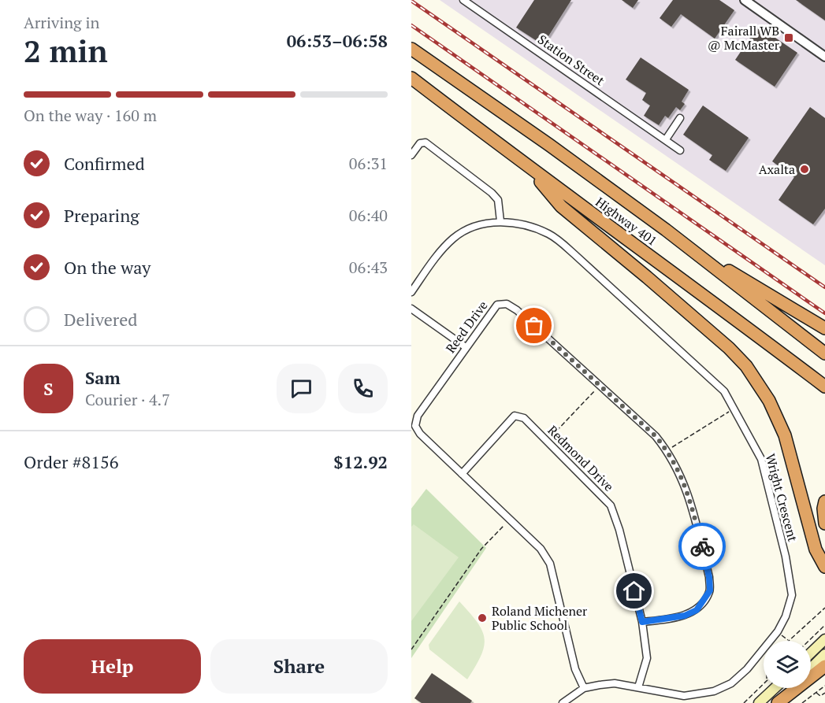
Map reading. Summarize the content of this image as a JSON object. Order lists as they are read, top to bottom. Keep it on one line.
{"streets":{"highway":["Highway 401"],"street":["Station Street","Reed Drive","Redmond Drive","Wright Crescent"]},"crossings":[["Reed Drive","Redmond Drive"],["Reed Drive","Wright Crescent"],["Redmond Drive","Wright Crescent"]],"places":{"transit":["Fairall WB @ McMaster"],"other":["Axalta","Roland Michener Public School"]},"page":{"heading":["2 min","Arriving in","06:53–06:58"],"panel":["Sam","Courier · 4.7","Order #8156","$12.92"],"bar":"On the way · 160 m","list":[["Confirmed","06:31"],["Preparing","06:40"],["On the way","06:43"],"Delivered"],"round":"S","buttons":["Help","Share"]}}
